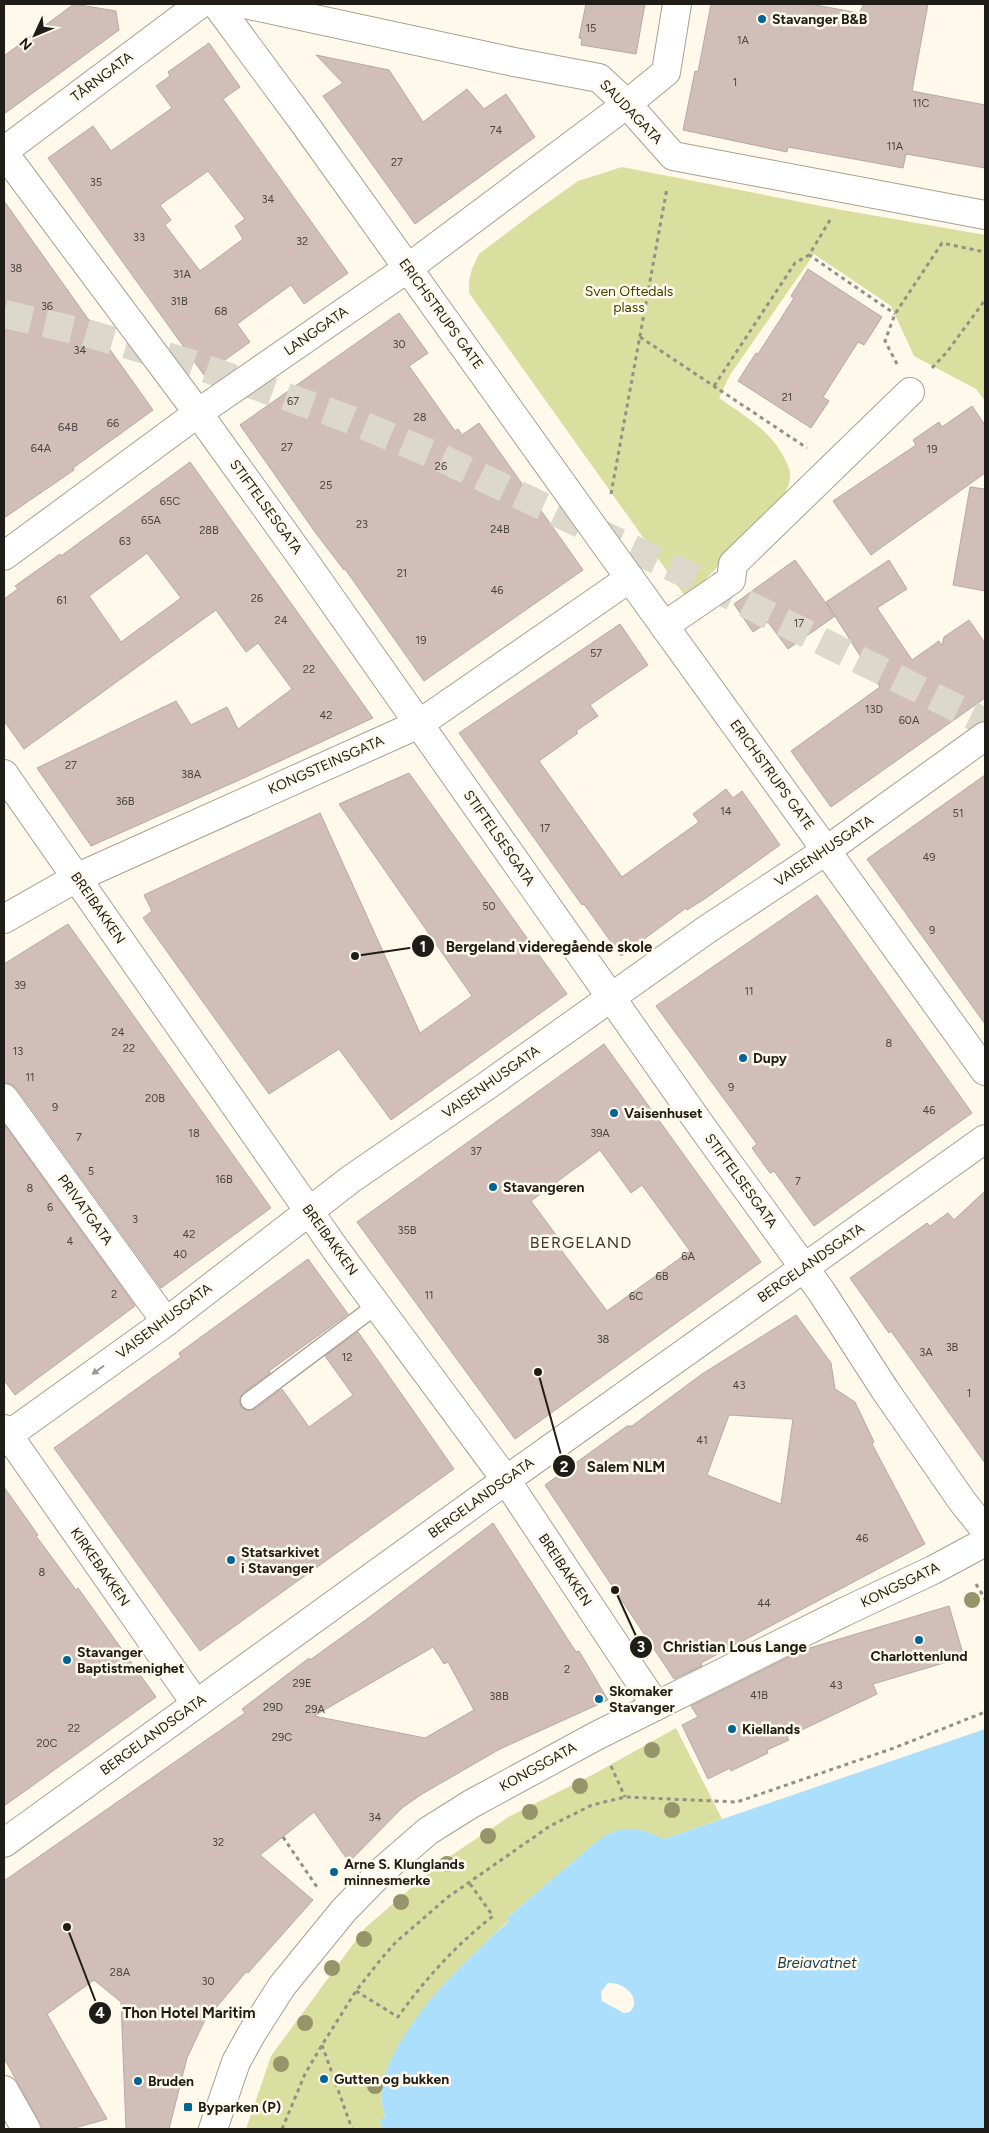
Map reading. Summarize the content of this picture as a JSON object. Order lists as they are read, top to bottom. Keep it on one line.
{"streets":{"street":["TÅRNGATA","SAUDAGATA","ERICHSTRUPS GATE","LANGGATA","STIFTELSESGATA","KONGSTEINSGATA","VAISENHUSGATA","BREIBAKKEN","PRIVATGATA","BERGELANDSGATA","KIRKEBAKKEN","KONGSGATA"]},"crossings":[["TÅRNGATA","STIFTELSESGATA"],["SAUDAGATA","LANGGATA"],["ERICHSTRUPS GATE","LANGGATA"],["ERICHSTRUPS GATE","KONGSTEINSGATA"],["ERICHSTRUPS GATE","VAISENHUSGATA"],["LANGGATA","STIFTELSESGATA"],["STIFTELSESGATA","KONGSTEINSGATA"],["STIFTELSESGATA","VAISENHUSGATA"],["STIFTELSESGATA","BERGELANDSGATA"],["KONGSTEINSGATA","BREIBAKKEN"],["VAISENHUSGATA","BREIBAKKEN"],["VAISENHUSGATA","PRIVATGATA"],["VAISENHUSGATA","KIRKEBAKKEN"],["BREIBAKKEN","BERGELANDSGATA"],["BREIBAKKEN","KONGSGATA"],["BERGELANDSGATA","KIRKEBAKKEN"]],"districts":["BERGELAND"],"water":["Breiavatnet"],"parks":["Sven Oftedals plass"],"places":{"other":["Stavanger B&B","Bergeland videregående skole","Dupy","Vaisenhuset","Stavangeren","Salem NLM","Statsarkivet i Stavanger","Christian Lous Lange","Charlottenlund","Stavanger Baptistmenighet","Skomaker Stavanger","Kiellands","Arne S. Klunglands minnesmerke","Thon Hotel Maritim","Gutten og bukken","Bruden"],"transit":["Byparken (P)"]},"house_numbers":["15","1A","1","11C","74","11A","27","35","34","33","32","38","31A","31B","36","68","30","34","21","67","28","66","64B","27","64A","19","26","25","65C","65A","23","24B","28B","63","21","46","26","61","24","17","19","57","22","13D","42","60A","27","38A","36B","14","51","17","49","50","9","39","11","24","8","22","13","11","9","20B","9","46","18","39A","7","37","5","16B","7","8","6","3","35B","42","4","40","6A","6B","2","11","6C","38","3B","3A","12","43","1","41","46","8","44","2","29E","43","41B","38B","29D","29A","22","29C","20C","34","32","28A","30"],"north":"bottom left"}
